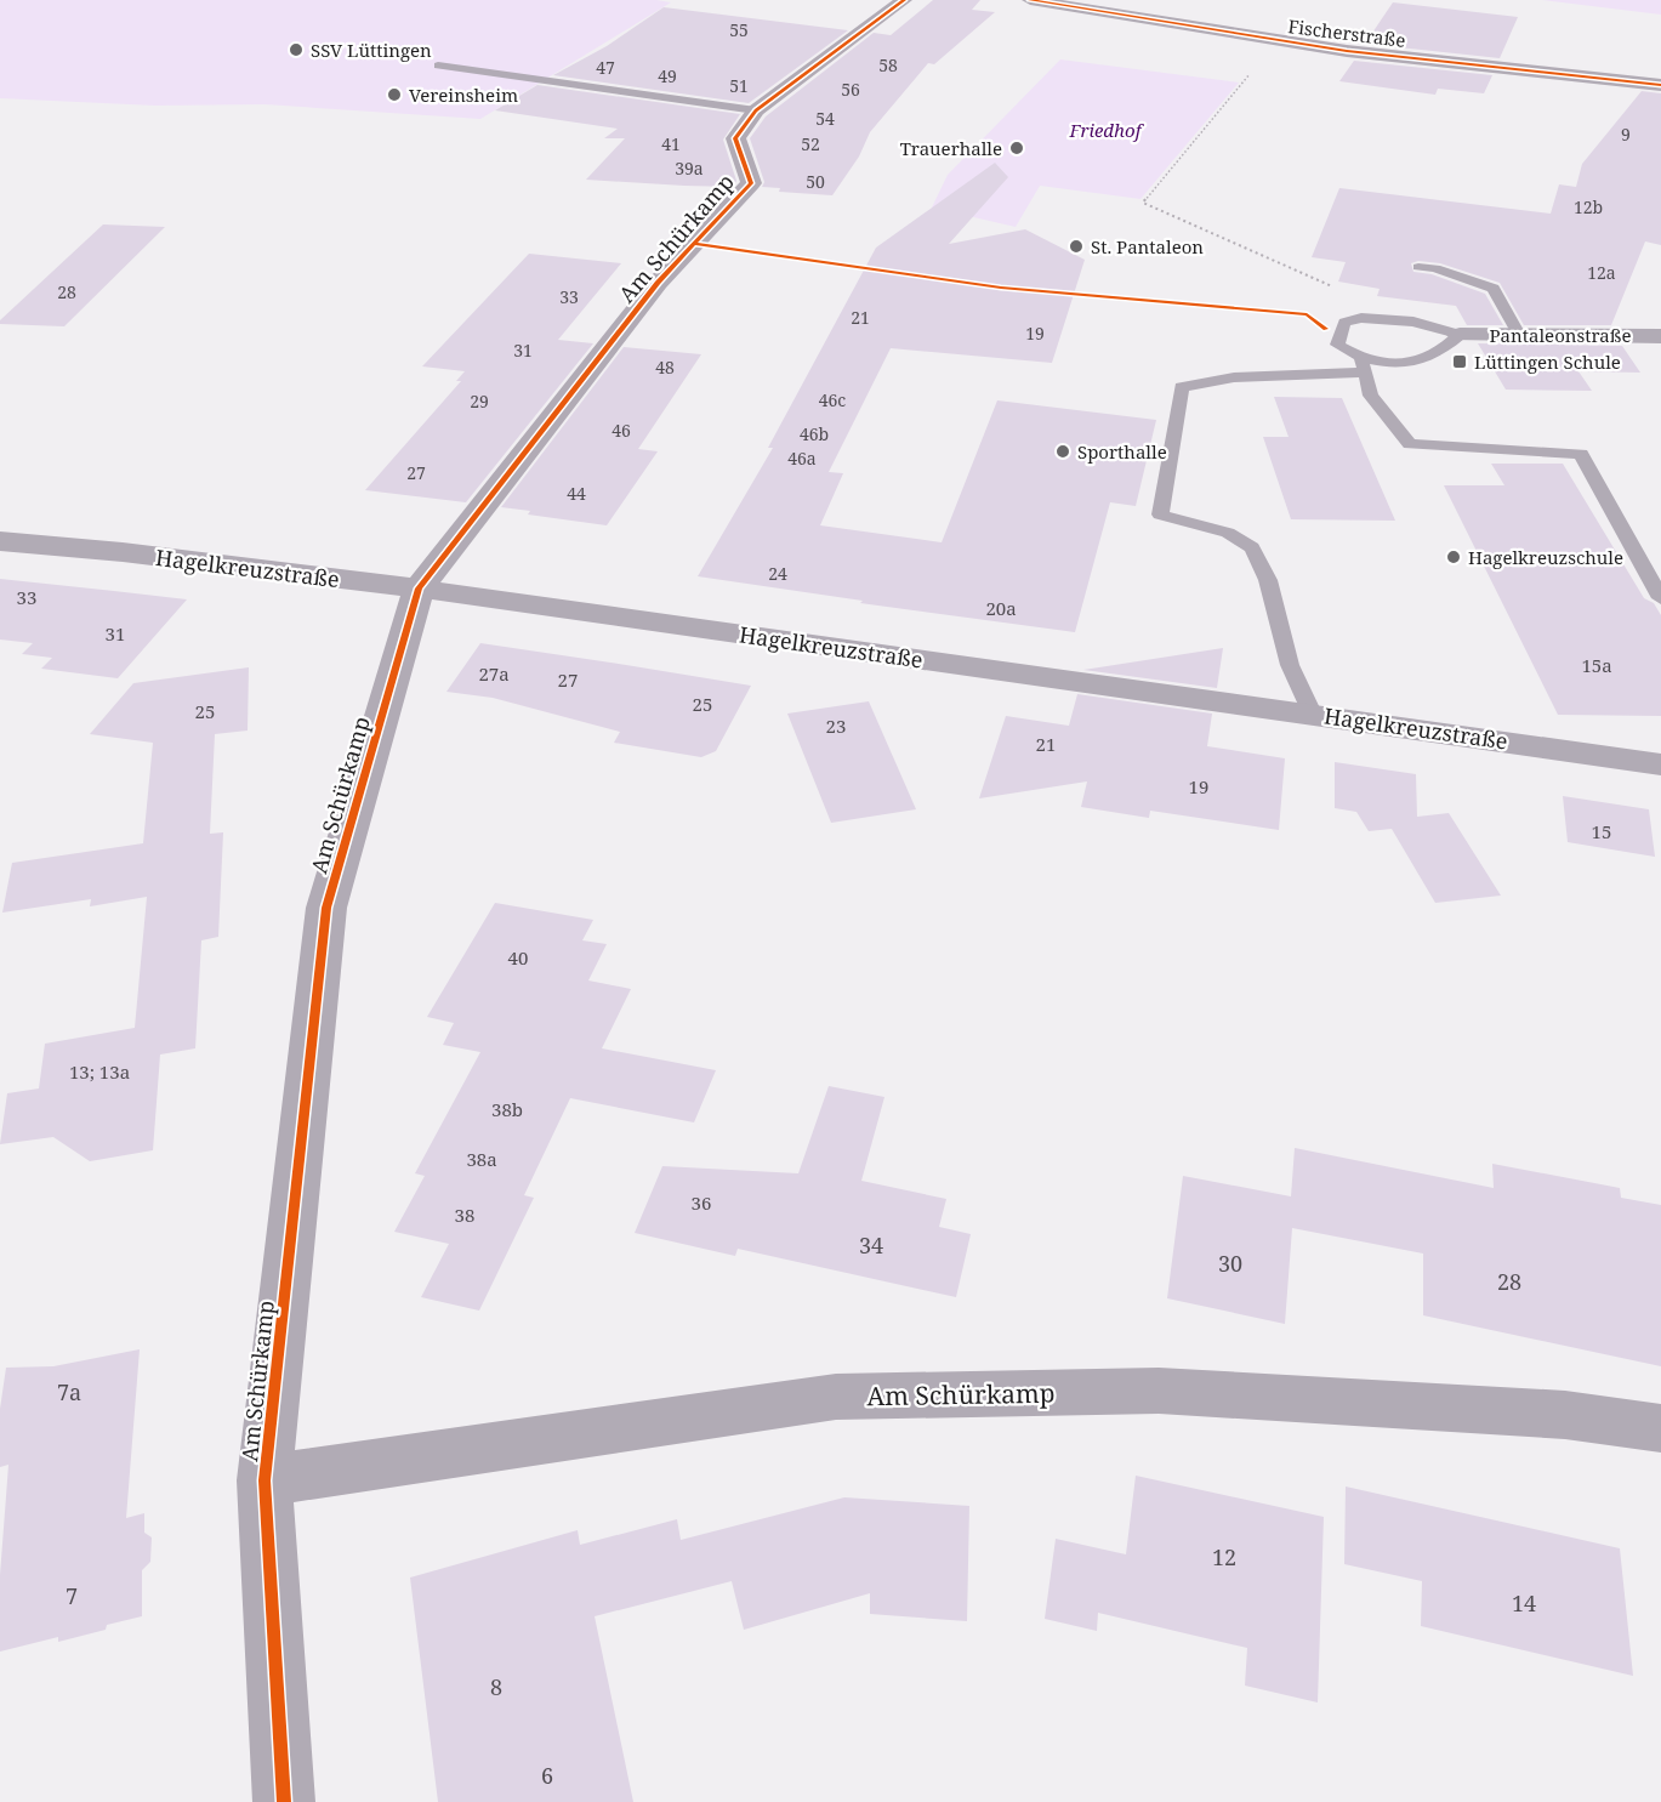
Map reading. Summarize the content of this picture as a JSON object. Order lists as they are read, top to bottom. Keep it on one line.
{"streets":{"street":["Fischerstraße","Am Schürkamp","Pantaleonstraße","Hagelkreuzstraße"]},"crossings":[["Am Schürkamp","Hagelkreuzstraße"]],"parks":["Friedhof"],"places":{"other":["SSV Lüttingen","Vereinsheim","Trauerhalle","St. Pantaleon","Sporthalle","Hagelkreuzschule"],"transit":["Lüttingen Schule"]},"house_numbers":["55","58","47","49","51","56","54","9","41","52","39a","50","12b","12a","28","33","21","19","31","48","46c","29","46","46b","46a","27","44","24","33","20a","31","15a","27a","27","25","25","23","21","19","15","40","13; 13a","38b","38a","36","38","34","30","28","7a","12","7","14","8","6"]}
